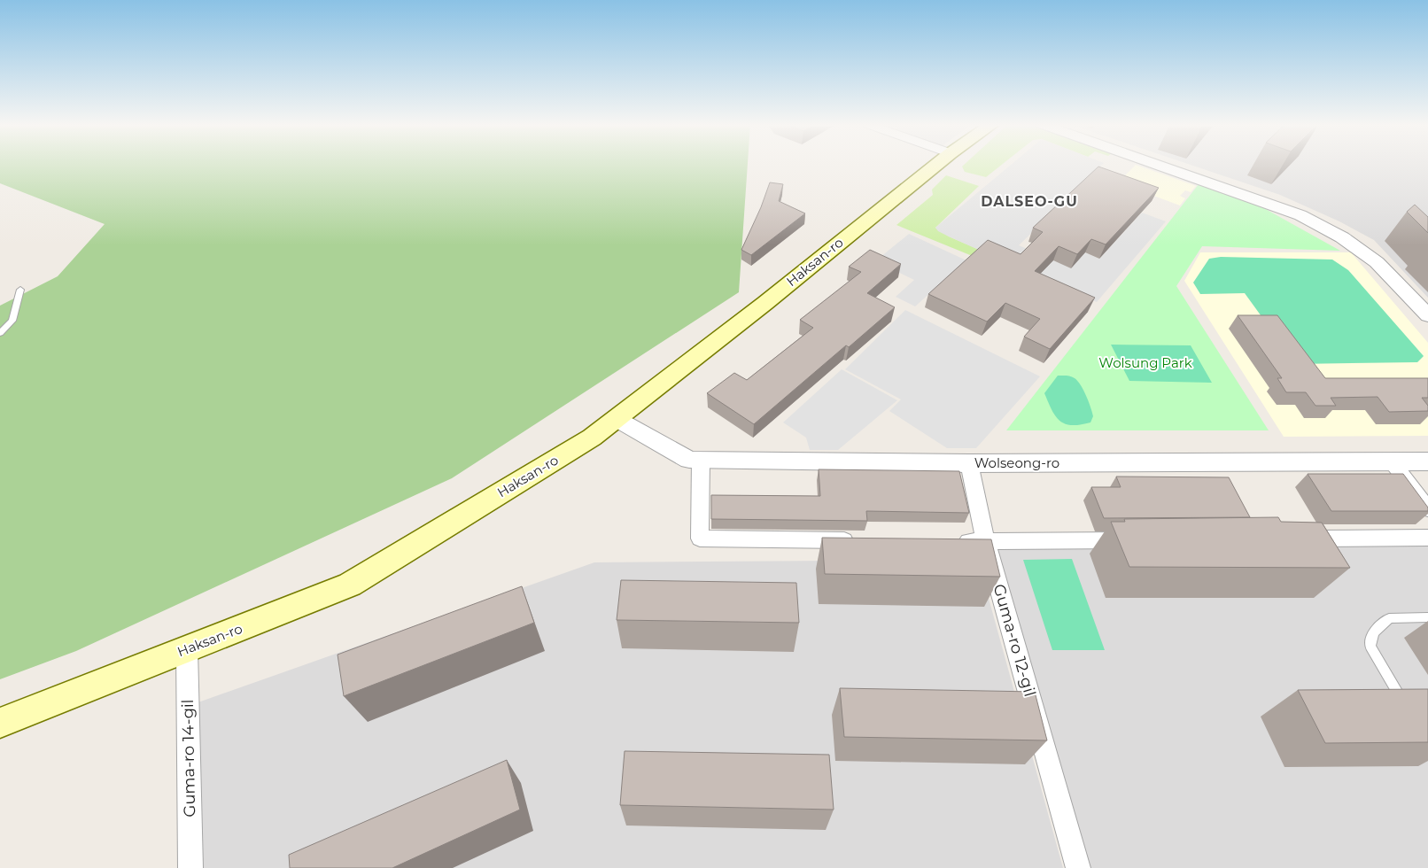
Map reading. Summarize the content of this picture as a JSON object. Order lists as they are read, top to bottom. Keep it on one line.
{"streets":{"main road":["Haksan-ro"],"street":["Wolseong-ro","Guma-ro 12-gil","Guma-ro 14-gil"]},"crossings":[["Haksan-ro","Wolseong-ro"],["Haksan-ro","Guma-ro 14-gil"],["Wolseong-ro","Guma-ro 12-gil"]],"districts":["DALSEO-GU"],"parks":["Wolsung Park"]}
